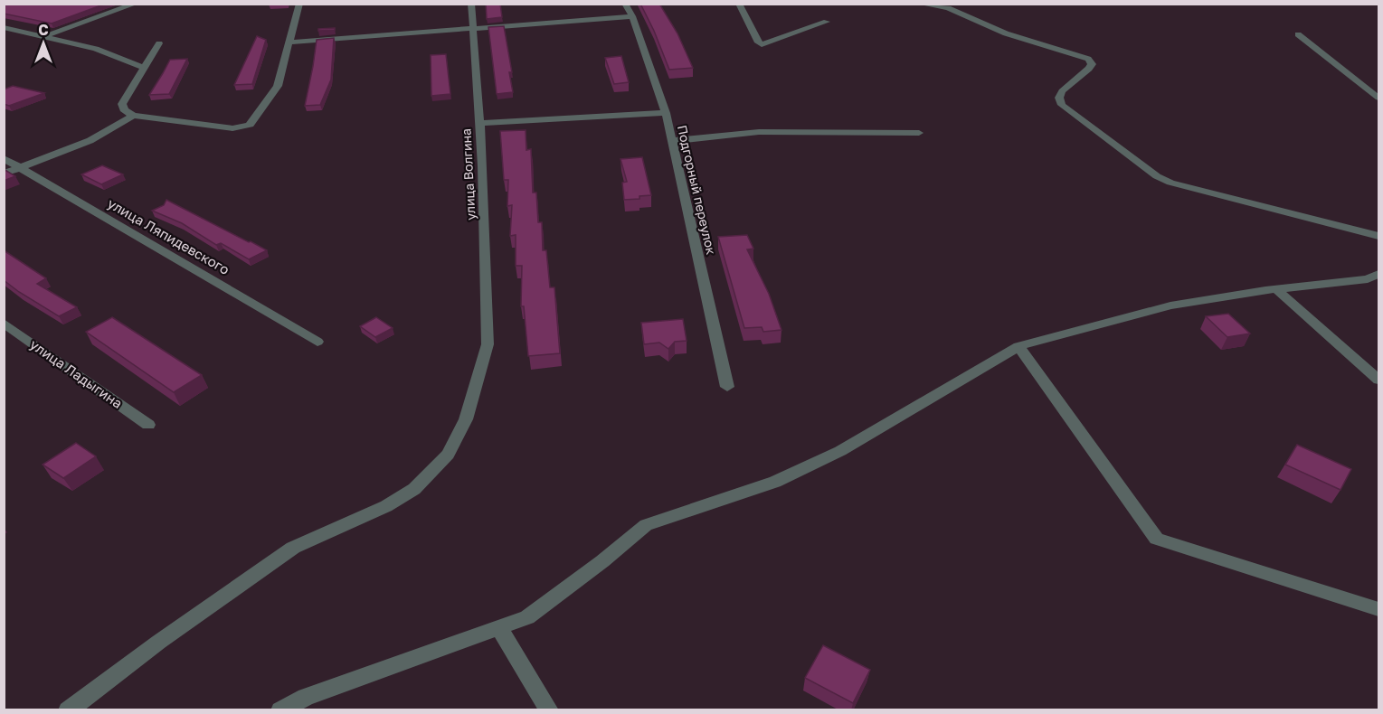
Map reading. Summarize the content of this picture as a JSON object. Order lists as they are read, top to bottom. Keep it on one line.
{"streets":{"street":["улица Волгина","Подгорный переулок","улица Ляпидевского","улица Ладыгина"]},"north":"top"}
